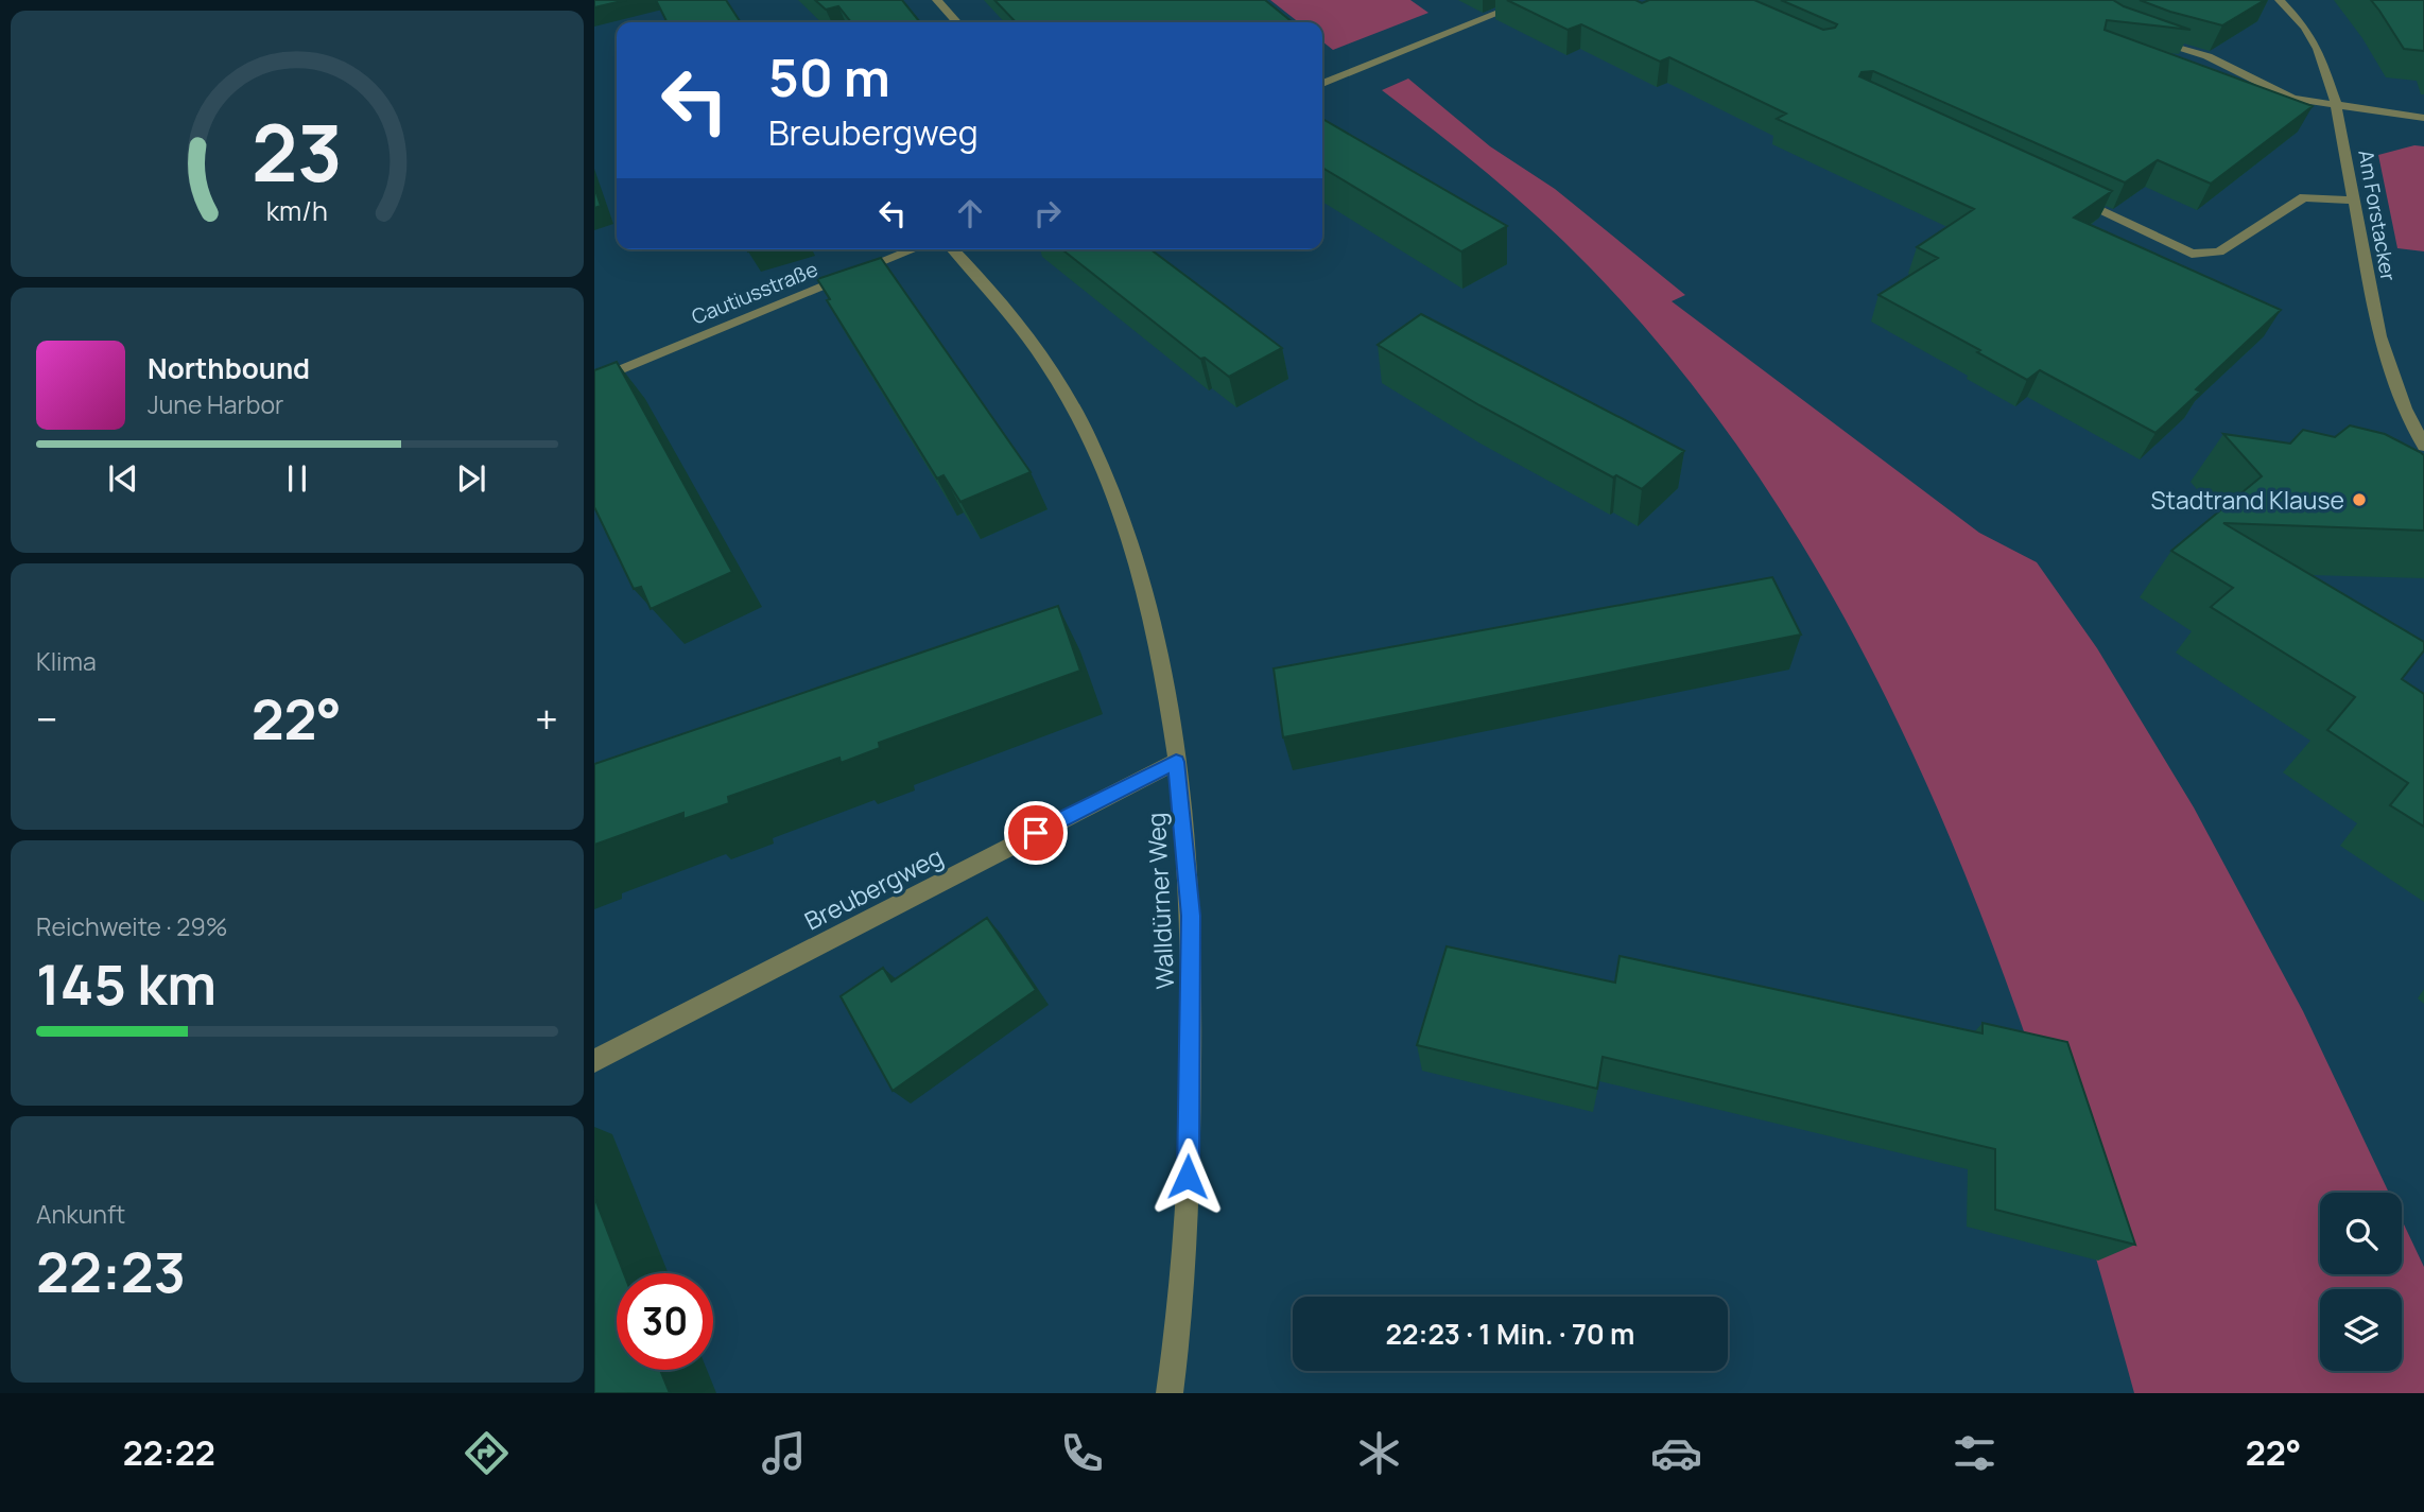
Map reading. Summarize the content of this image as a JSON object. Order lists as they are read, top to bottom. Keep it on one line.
{"streets":{"street":["Am Forstacker","Cautiusstraße","Breubergweg","Walldürner Weg"]},"crossings":[["Breubergweg","Walldürner Weg"]],"places":["Stadtrand Klause"],"page":{"turn":["50 m","Breubergweg"],"song":["Northbound","June Harbor"],"tile":["Klima",["Reichweite · 29%","145 km"],["Ankunft","22:23"]],"heat":["−","22°","+"],"limit":"30","trip":"22:23 · 1 Min. · 70 m","tabs":["22:22","22°"],"gauge":["23","km/h"]}}
